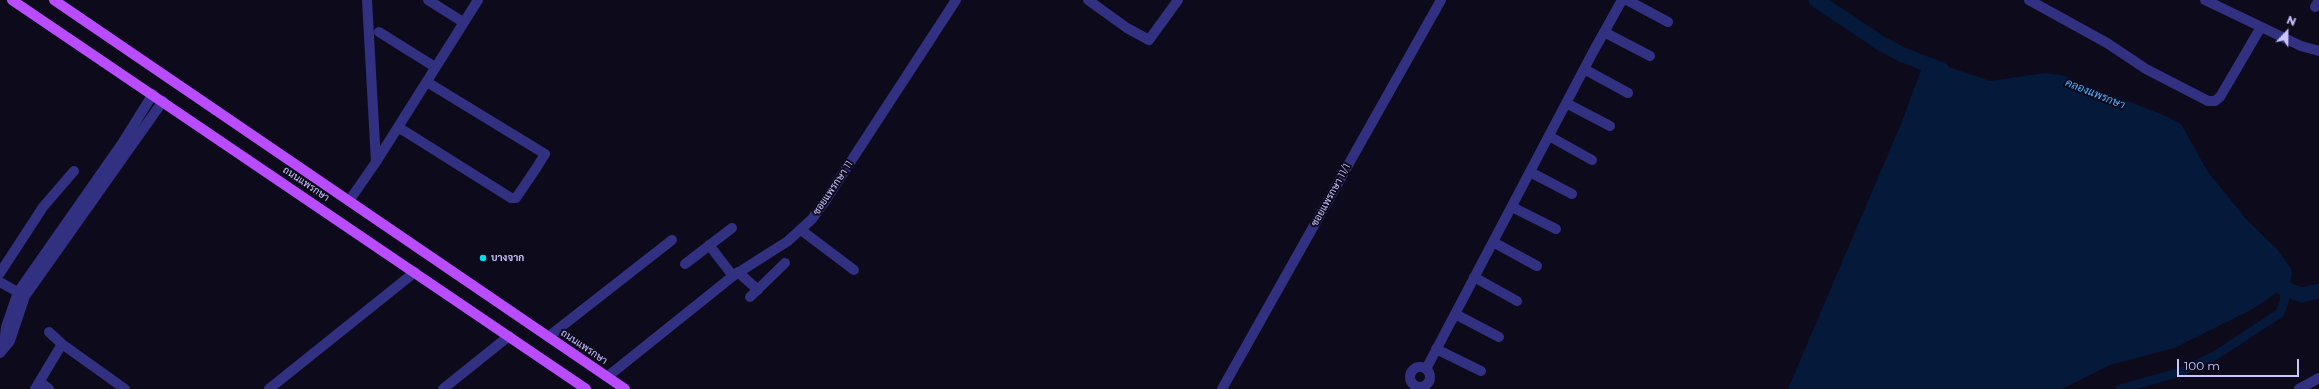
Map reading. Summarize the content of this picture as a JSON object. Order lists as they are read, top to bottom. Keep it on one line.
{"streets":{"main road":["ถนนแพรกษา"],"street":["ซอยแพรกษา 11","ซอยแพรกษา 11/1"]},"crossings":[["ถนนแพรกษา","ซอยแพรกษา 11"]],"water":["คลองแพรกษา"],"places":["บางจาก"],"scale_bar":"100 m","north":"top"}
